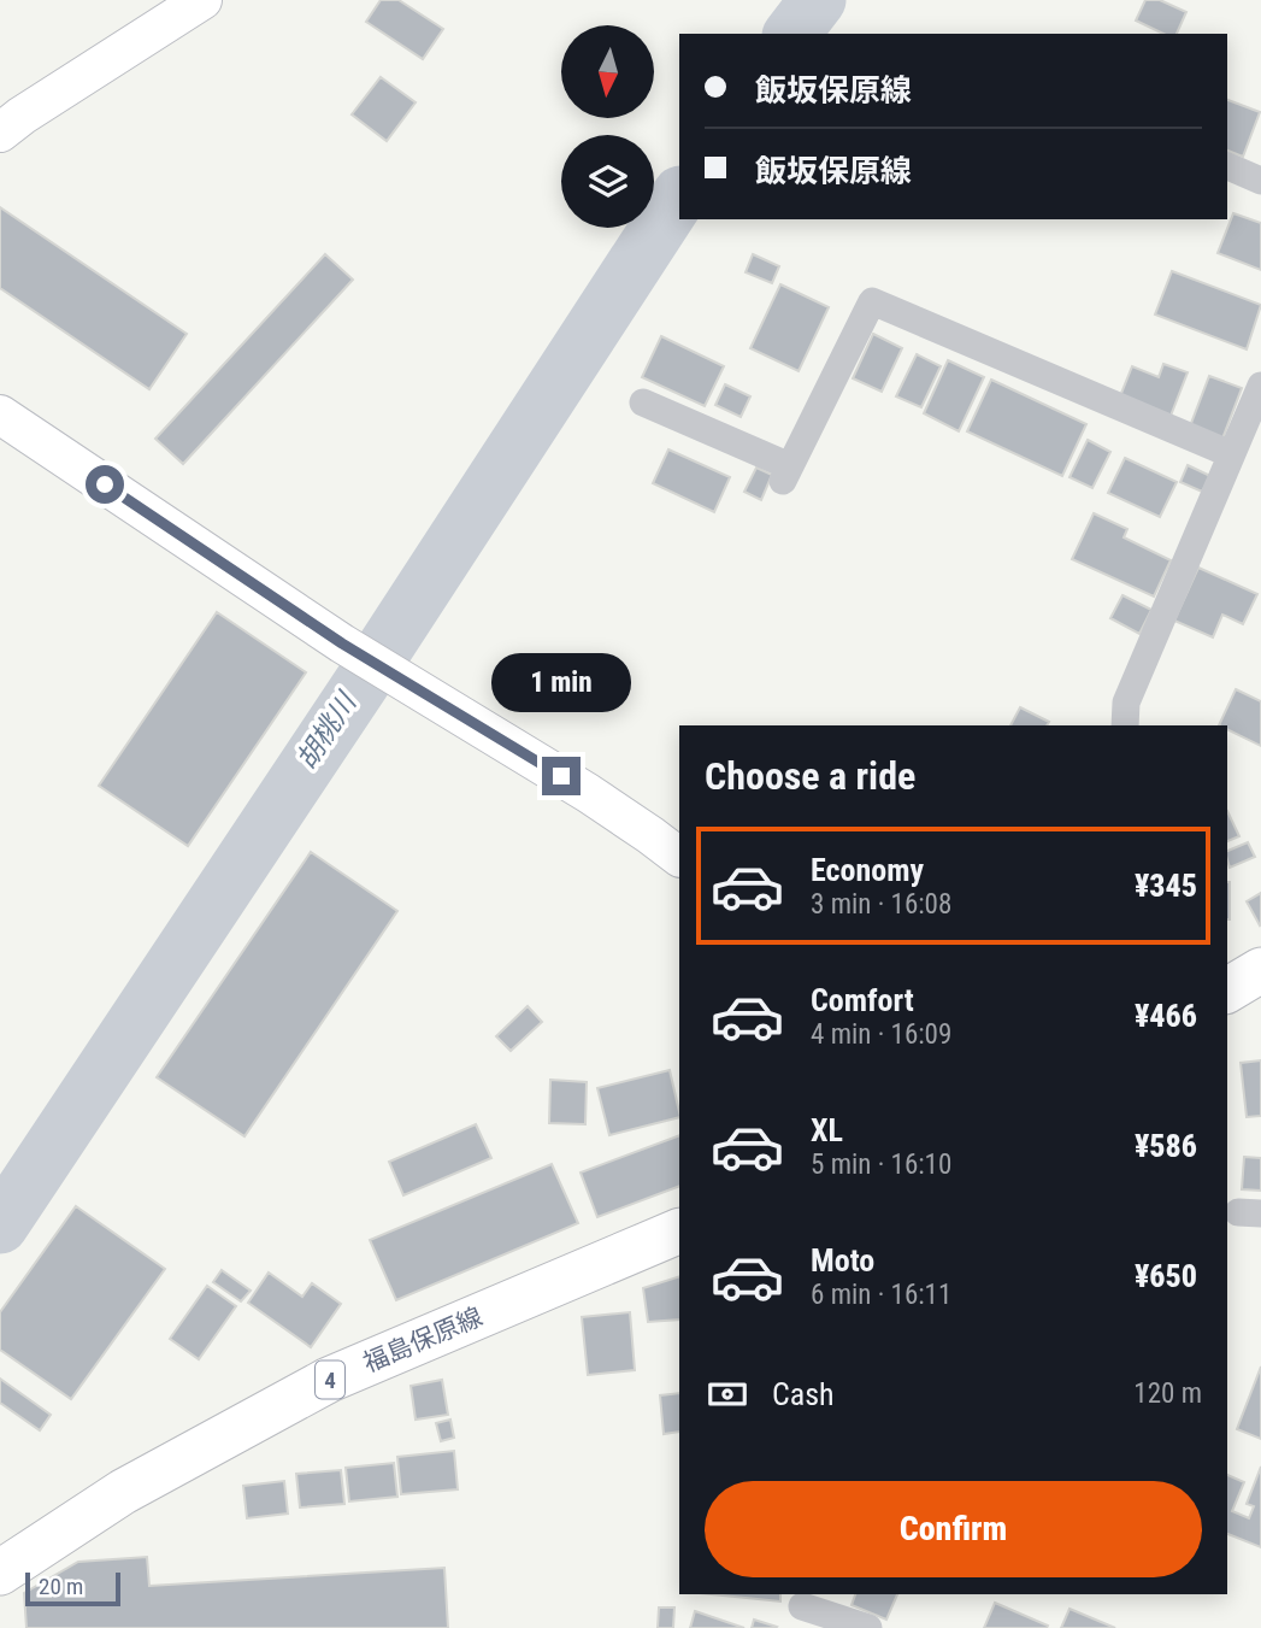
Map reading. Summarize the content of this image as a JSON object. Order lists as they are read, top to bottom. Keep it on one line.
{"streets":{"main road":["福島保原線","4"]},"water":["胡桃川"],"scale_bar":"20 m","north":"bottom","page":{"banner":["飯坂保原線","飯坂保原線"],"bubble":"1 min","heading":"Choose a ride","list":[{"name":"Economy","note":"3 min · 16:08","value":"¥345"},{"name":"Comfort","note":"4 min · 16:09","value":"¥466"},{"name":"XL","note":"5 min · 16:10","value":"¥586"},{"name":"Moto","note":"6 min · 16:11","value":"¥650"}],"pay":["Cash","120 m"],"buttons":"Confirm","scale":"20 m"}}
